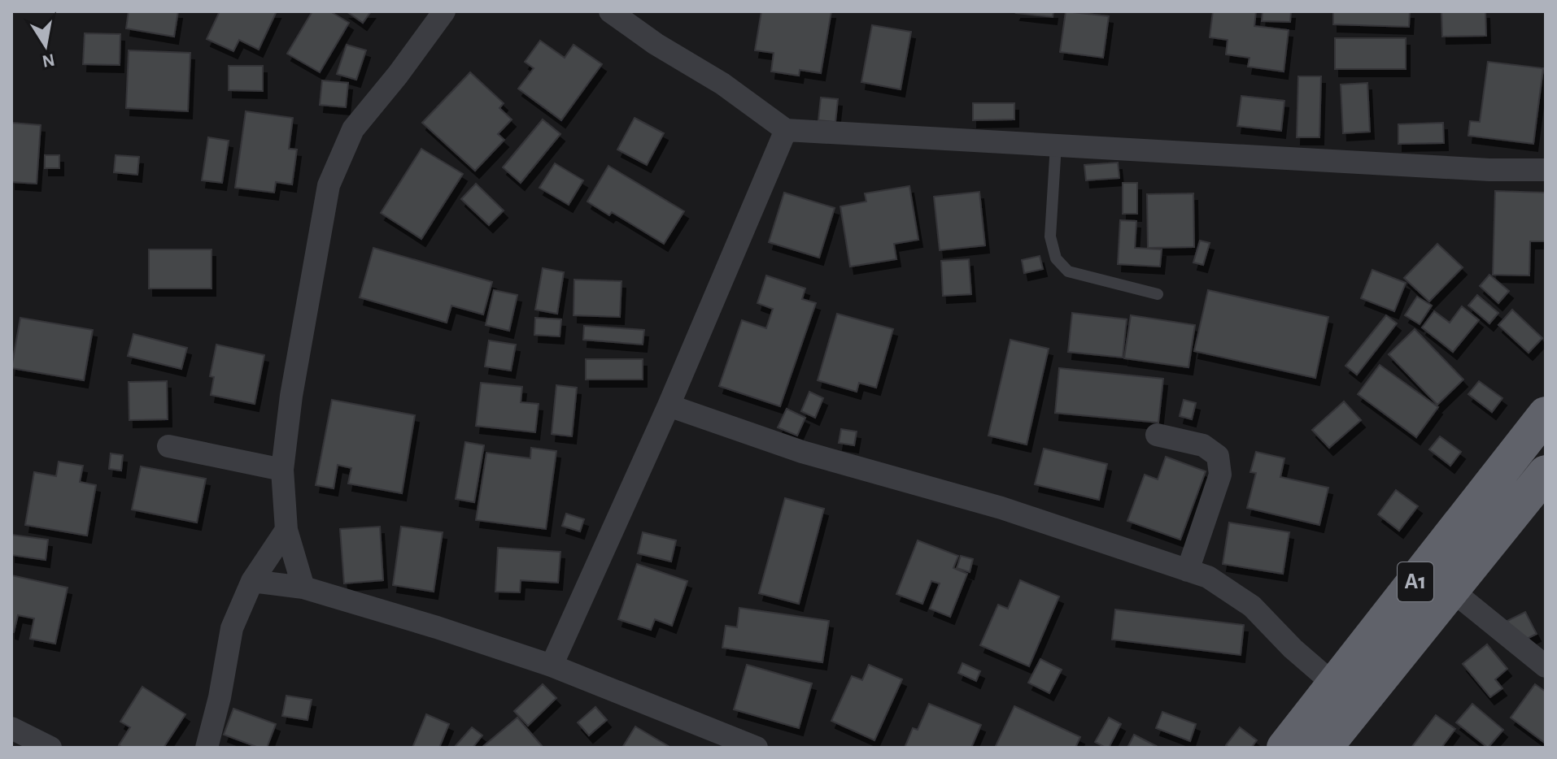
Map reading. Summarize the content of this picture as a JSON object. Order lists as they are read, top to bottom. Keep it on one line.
{"streets":{"highway":["A1"]},"north":"bottom"}
